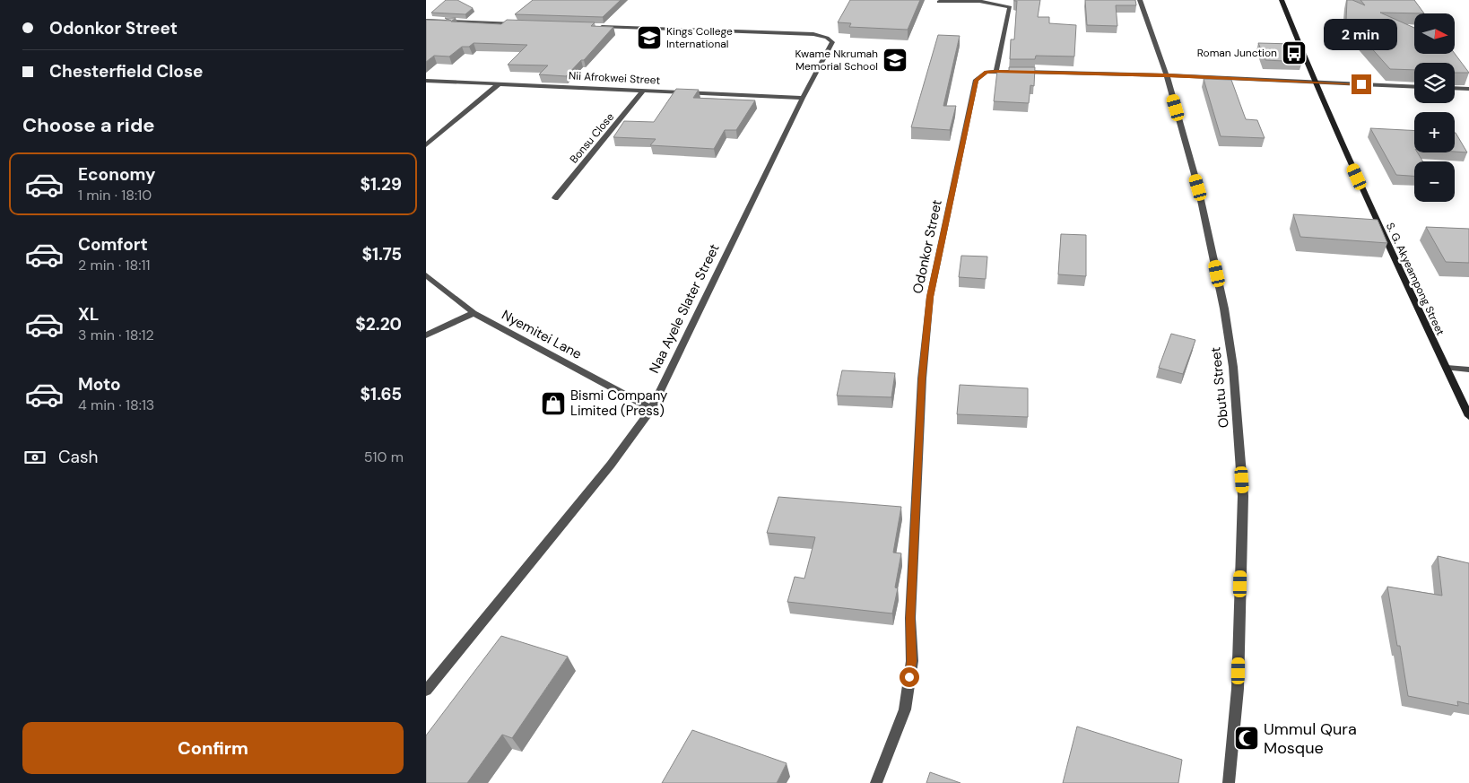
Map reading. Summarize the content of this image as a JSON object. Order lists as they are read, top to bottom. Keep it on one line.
{"streets":{"street":["Nii Afrokwei Street","Bonsu Close","Odonkor Street","S. G. Akyeampong Street","Naa Ayele Slater Street","Nyemitei Lane","Obutu Street"]},"crossings":[["Nii Afrokwei Street","Bonsu Close"],["Nii Afrokwei Street","Naa Ayele Slater Street"],["Odonkor Street","S. G. Akyeampong Street"],["Odonkor Street","Obutu Street"],["Naa Ayele Slater Street","Nyemitei Lane"]],"places":{"school or university":["Kings College International","Kwame Nkrumah Memorial School"],"bus stop":["Roman Junction"],"shop":["Bismi Company Limited (Press)"],"mosque":["Ummul Qura Mosque"]},"north":"right","page":{"banner":["Odonkor Street","Chesterfield Close"],"map_buttons":["+","−"],"bubble":"2 min","heading":"Choose a ride","list":[{"name":"Economy","note":"1 min · 18:10","value":"$1.29"},{"name":"Comfort","note":"2 min · 18:11","value":"$1.75"},{"name":"XL","note":"3 min · 18:12","value":"$2.20"},{"name":"Moto","note":"4 min · 18:13","value":"$1.65"}],"pay":["Cash","510 m"],"buttons":"Confirm"}}
